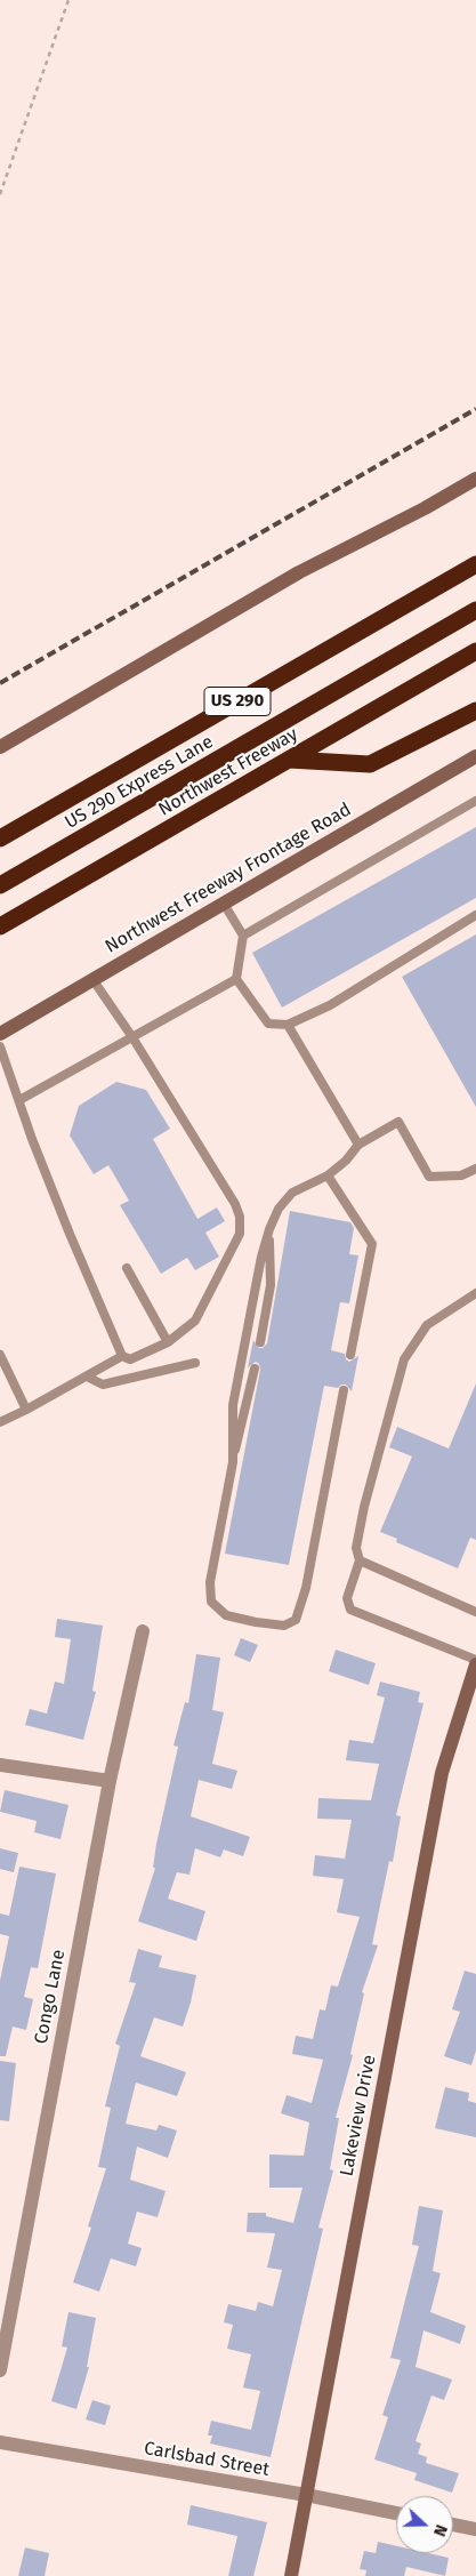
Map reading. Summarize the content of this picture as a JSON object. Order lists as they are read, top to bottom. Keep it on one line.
{"streets":{"highway":["US 290","Northwest Freeway","US 290 Express Lane"],"main road":["Northwest Freeway Frontage Road","Lakeview Drive"],"street":["Congo Lane","Carlsbad Street"]},"crossings":[["Lakeview Drive","Carlsbad Street"]],"north":"right"}
